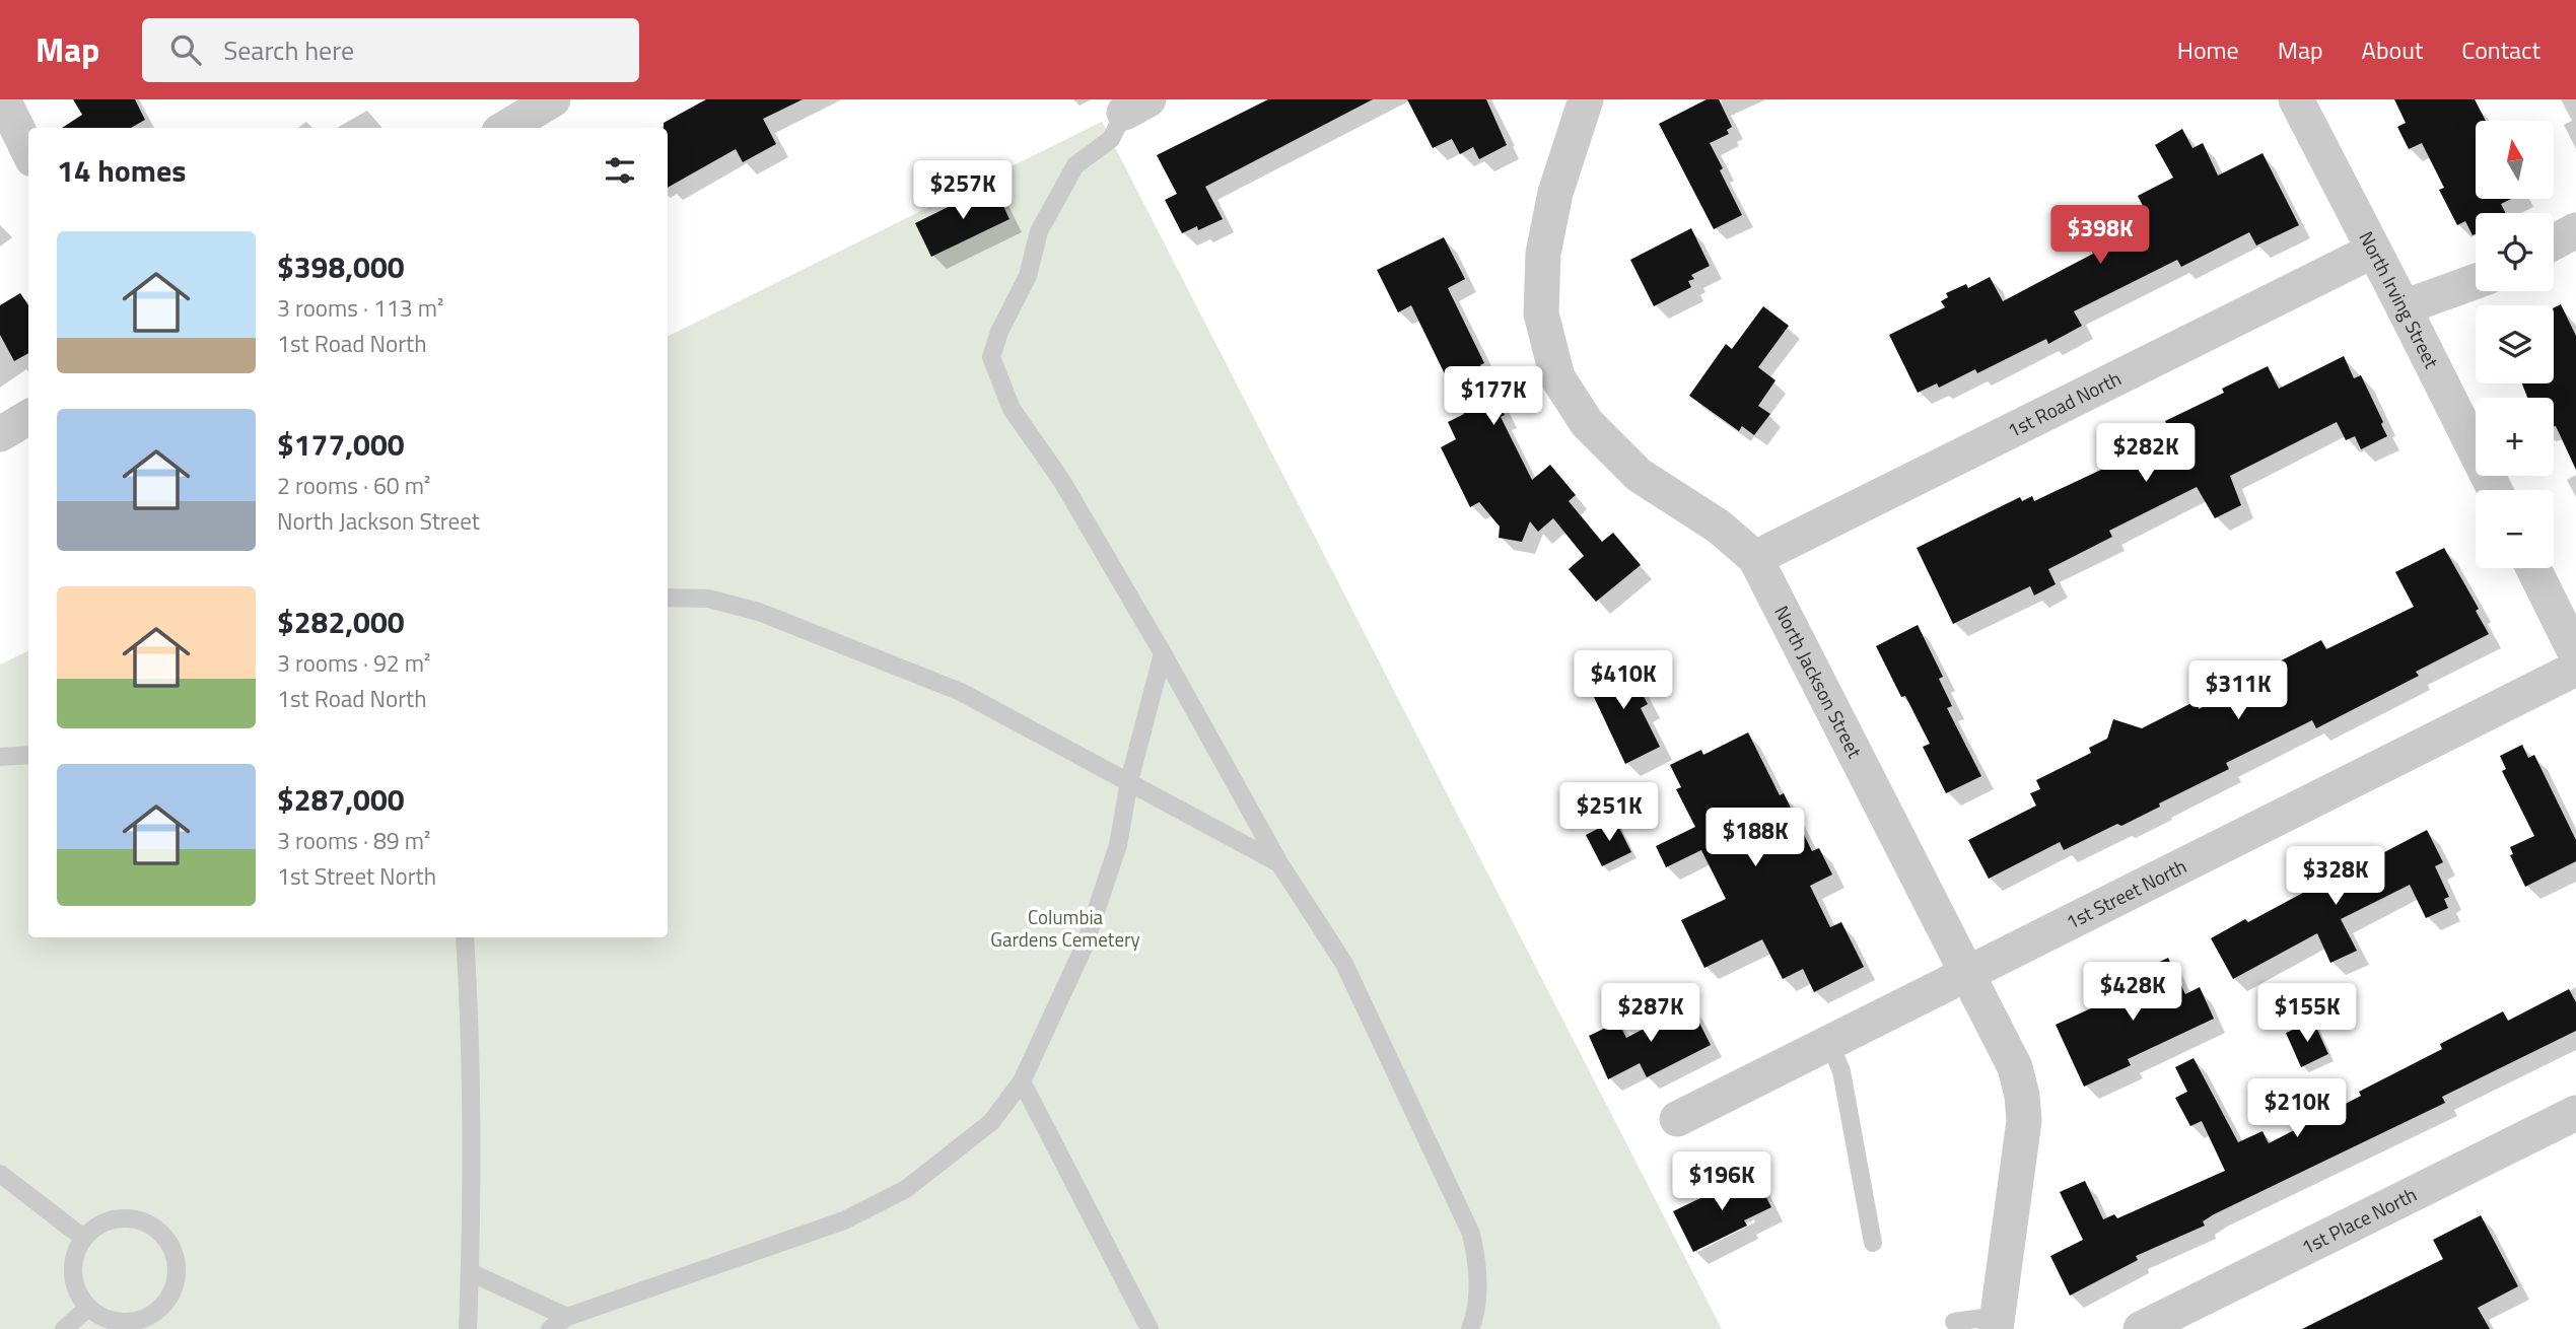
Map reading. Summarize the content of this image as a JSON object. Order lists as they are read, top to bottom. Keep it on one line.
{"streets":{"street":["North Irving Street","1st Road North","North Jackson Street","1st Street North","1st Place North"]},"crossings":[["North Irving Street","1st Road North"],["1st Road North","North Jackson Street"],["North Jackson Street","1st Street North"]],"parks":["Columbia Gardens Cemetery"],"north":"top","page":{"header":"Map","search":"Search here","nav":["Home","Map","About","Contact"],"map_buttons":["+","−"],"heading":"14 homes","price":["$257K","$398K","$177K","$282K","$410K","$311K","$251K","$188K","$328K","$428K","$287K","$155K","$210K","$196K"],"list":[{"name":"$398,000","note":"3 rooms · 113 m² · 1st Road North"},{"name":"$177,000","note":"2 rooms · 60 m² · North Jackson Street"},{"name":"$282,000","note":"3 rooms · 92 m² · 1st Road North"},{"name":"$287,000","note":"3 rooms · 89 m² · 1st Street North"}]}}
